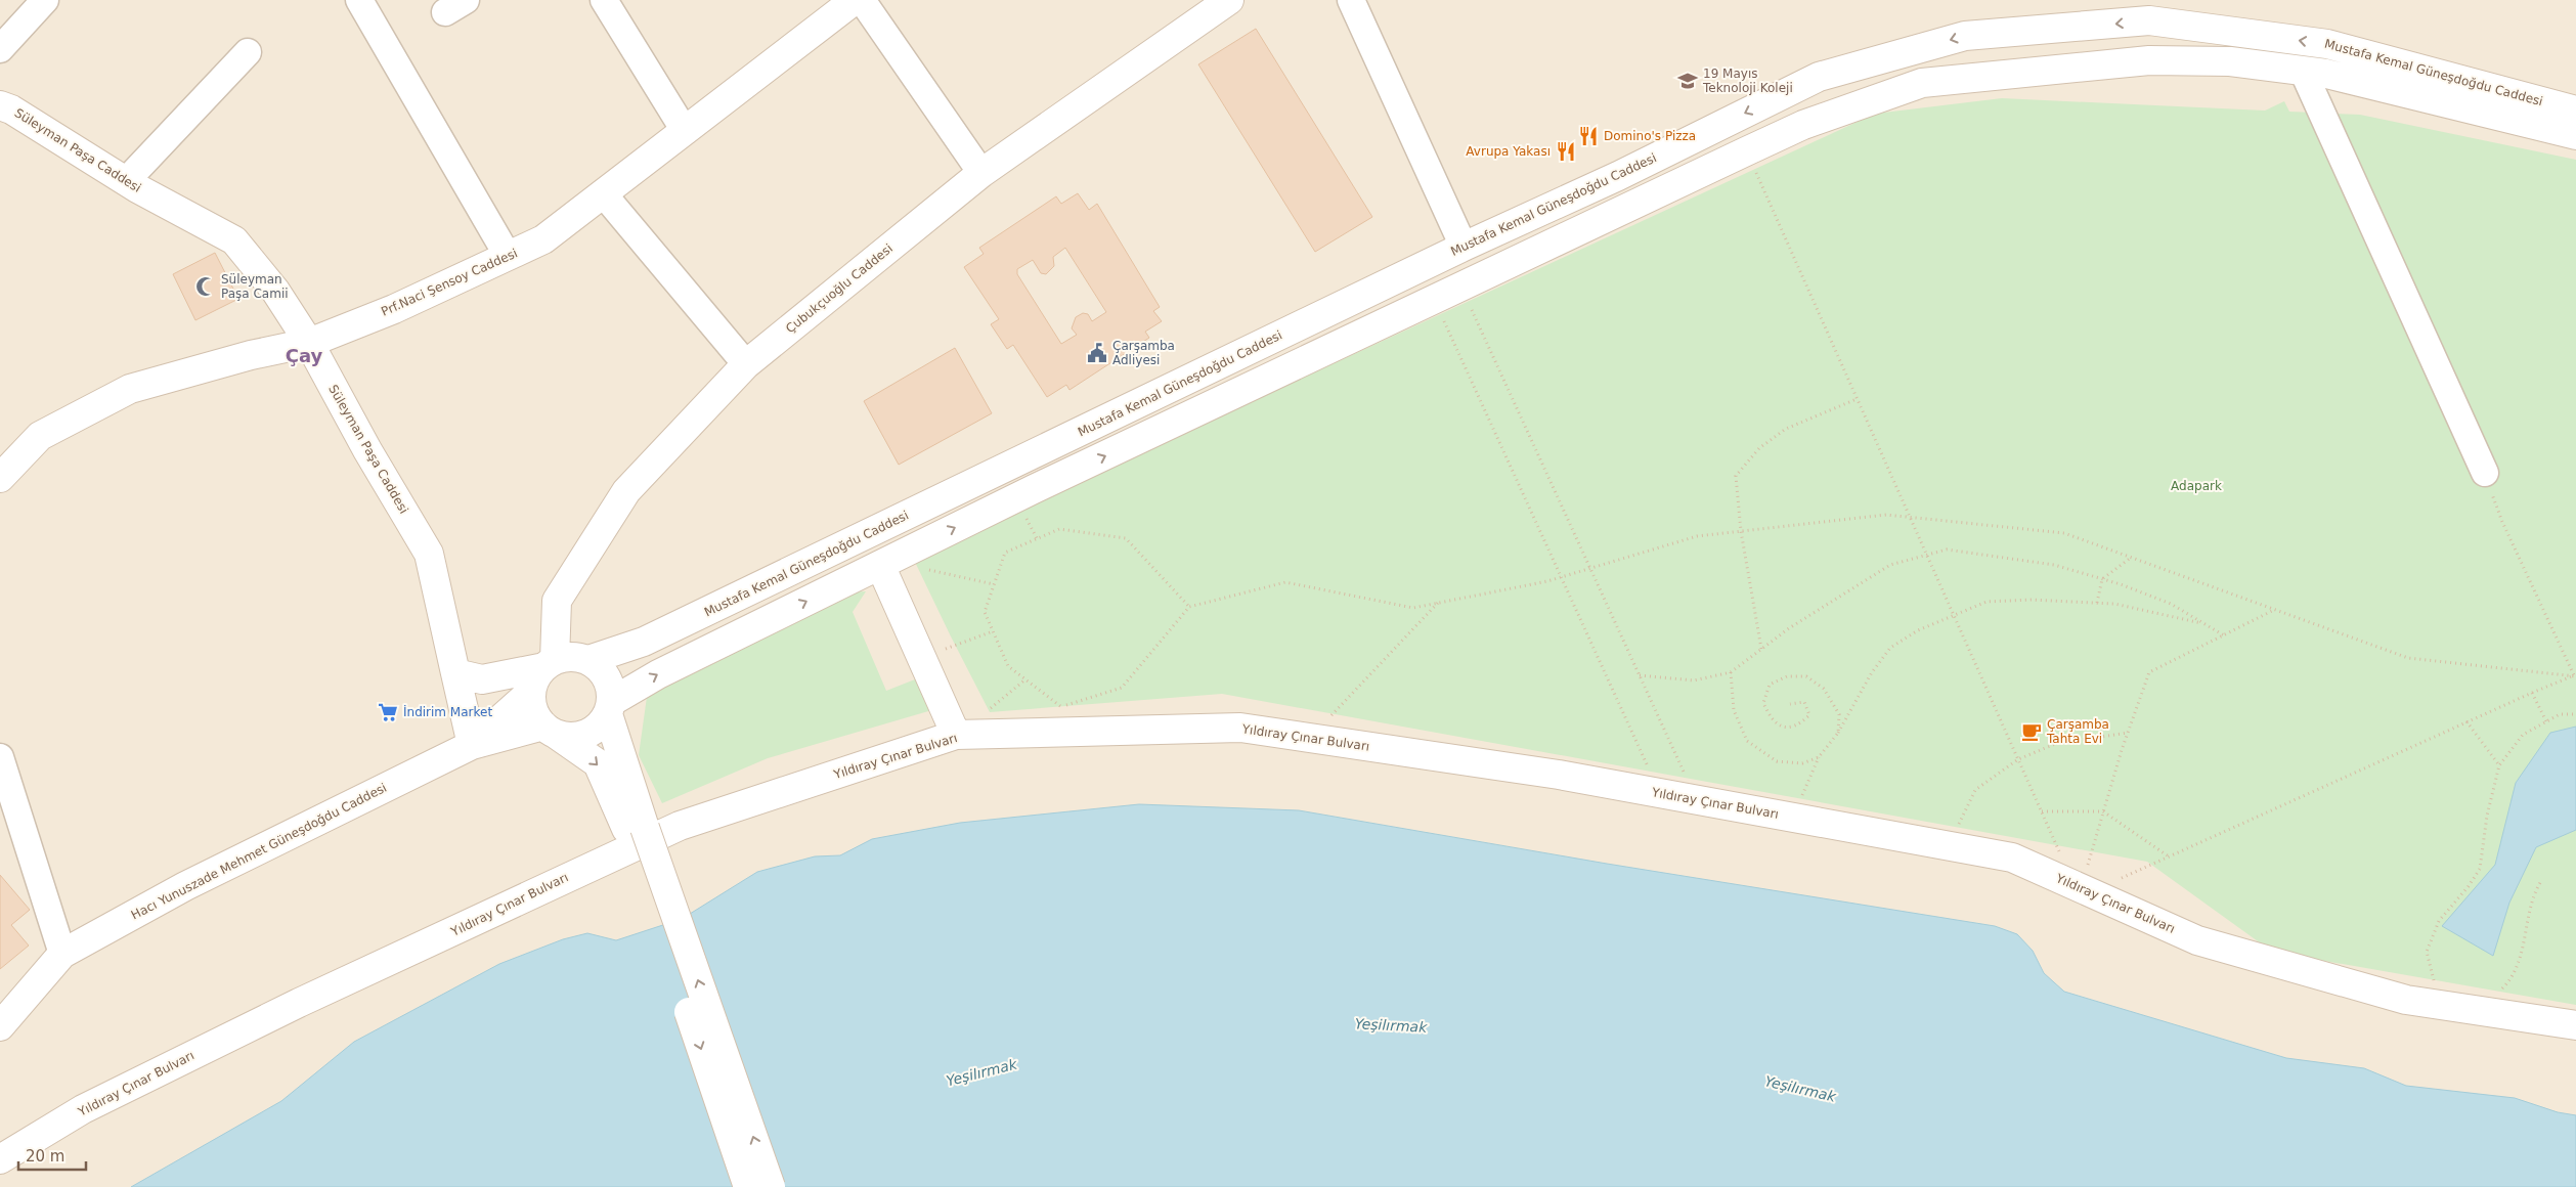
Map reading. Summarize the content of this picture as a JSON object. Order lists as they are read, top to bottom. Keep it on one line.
{"streets":{"main road":["Mustafa Kemal Güneşdoğdu Caddesi","Süleyman Paşa Caddesi","Prf.Naci Şensoy Caddesi","Çubukçuoğlu Caddesi","Yıldıray Çınar Bulvarı","Hacı Yunuszade Mehmet Güneşdoğdu Caddesi"]},"crossings":[["Mustafa Kemal Güneşdoğdu Caddesi","Çubukçuoğlu Caddesi"],["Mustafa Kemal Güneşdoğdu Caddesi","Hacı Yunuszade Mehmet Güneşdoğdu Caddesi"],["Süleyman Paşa Caddesi","Prf.Naci Şensoy Caddesi"],["Süleyman Paşa Caddesi","Hacı Yunuszade Mehmet Güneşdoğdu Caddesi"],["Çubukçuoğlu Caddesi","Hacı Yunuszade Mehmet Güneşdoğdu Caddesi"]],"districts":["Çay"],"water":["Yeşilırmak"],"parks":["Adapark"],"places":{"school or university":["19 Mayıs Teknoloji Koleji"],"restaurant":["Domino's Pizza","Avrupa Yakası"],"mosque":["Süleyman Paşa Camii"],"public building":["Çarşamba Adliyesi"],"supermarket":["İndirim Market"],"cafe":["Çarşamba Tahta Evi"]},"scale_bar":"20 m"}
